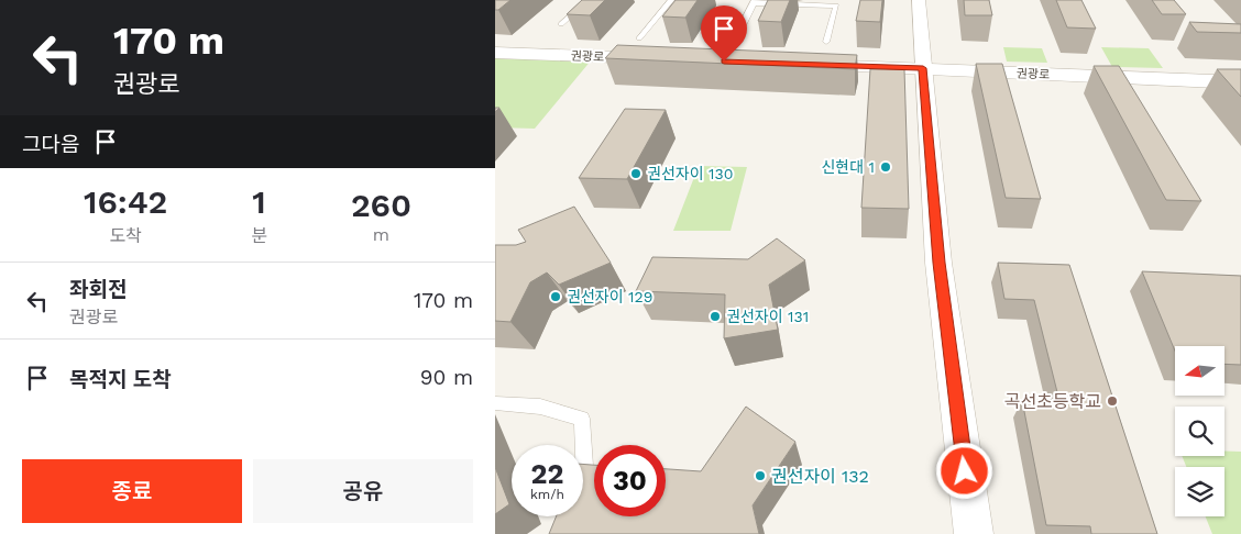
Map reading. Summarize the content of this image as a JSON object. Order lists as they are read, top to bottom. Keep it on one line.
{"streets":{"street":["권광로"]},"places":["신현대 1","권선자이 130","권선자이 129","권선자이 131","곡선초등학교","권선자이 132"],"north":"left","page":{"turn":["170 m","권광로"],"then":"그다음","eta":["16:42","도착","1","분","260","m"],"list":[{"name":"좌회전","note":"권광로","value":"170 m"},{"name":"목적지 도착","value":"90 m"}],"speed":"22 km/h","limit":"30","buttons":["종료","공유"]}}
